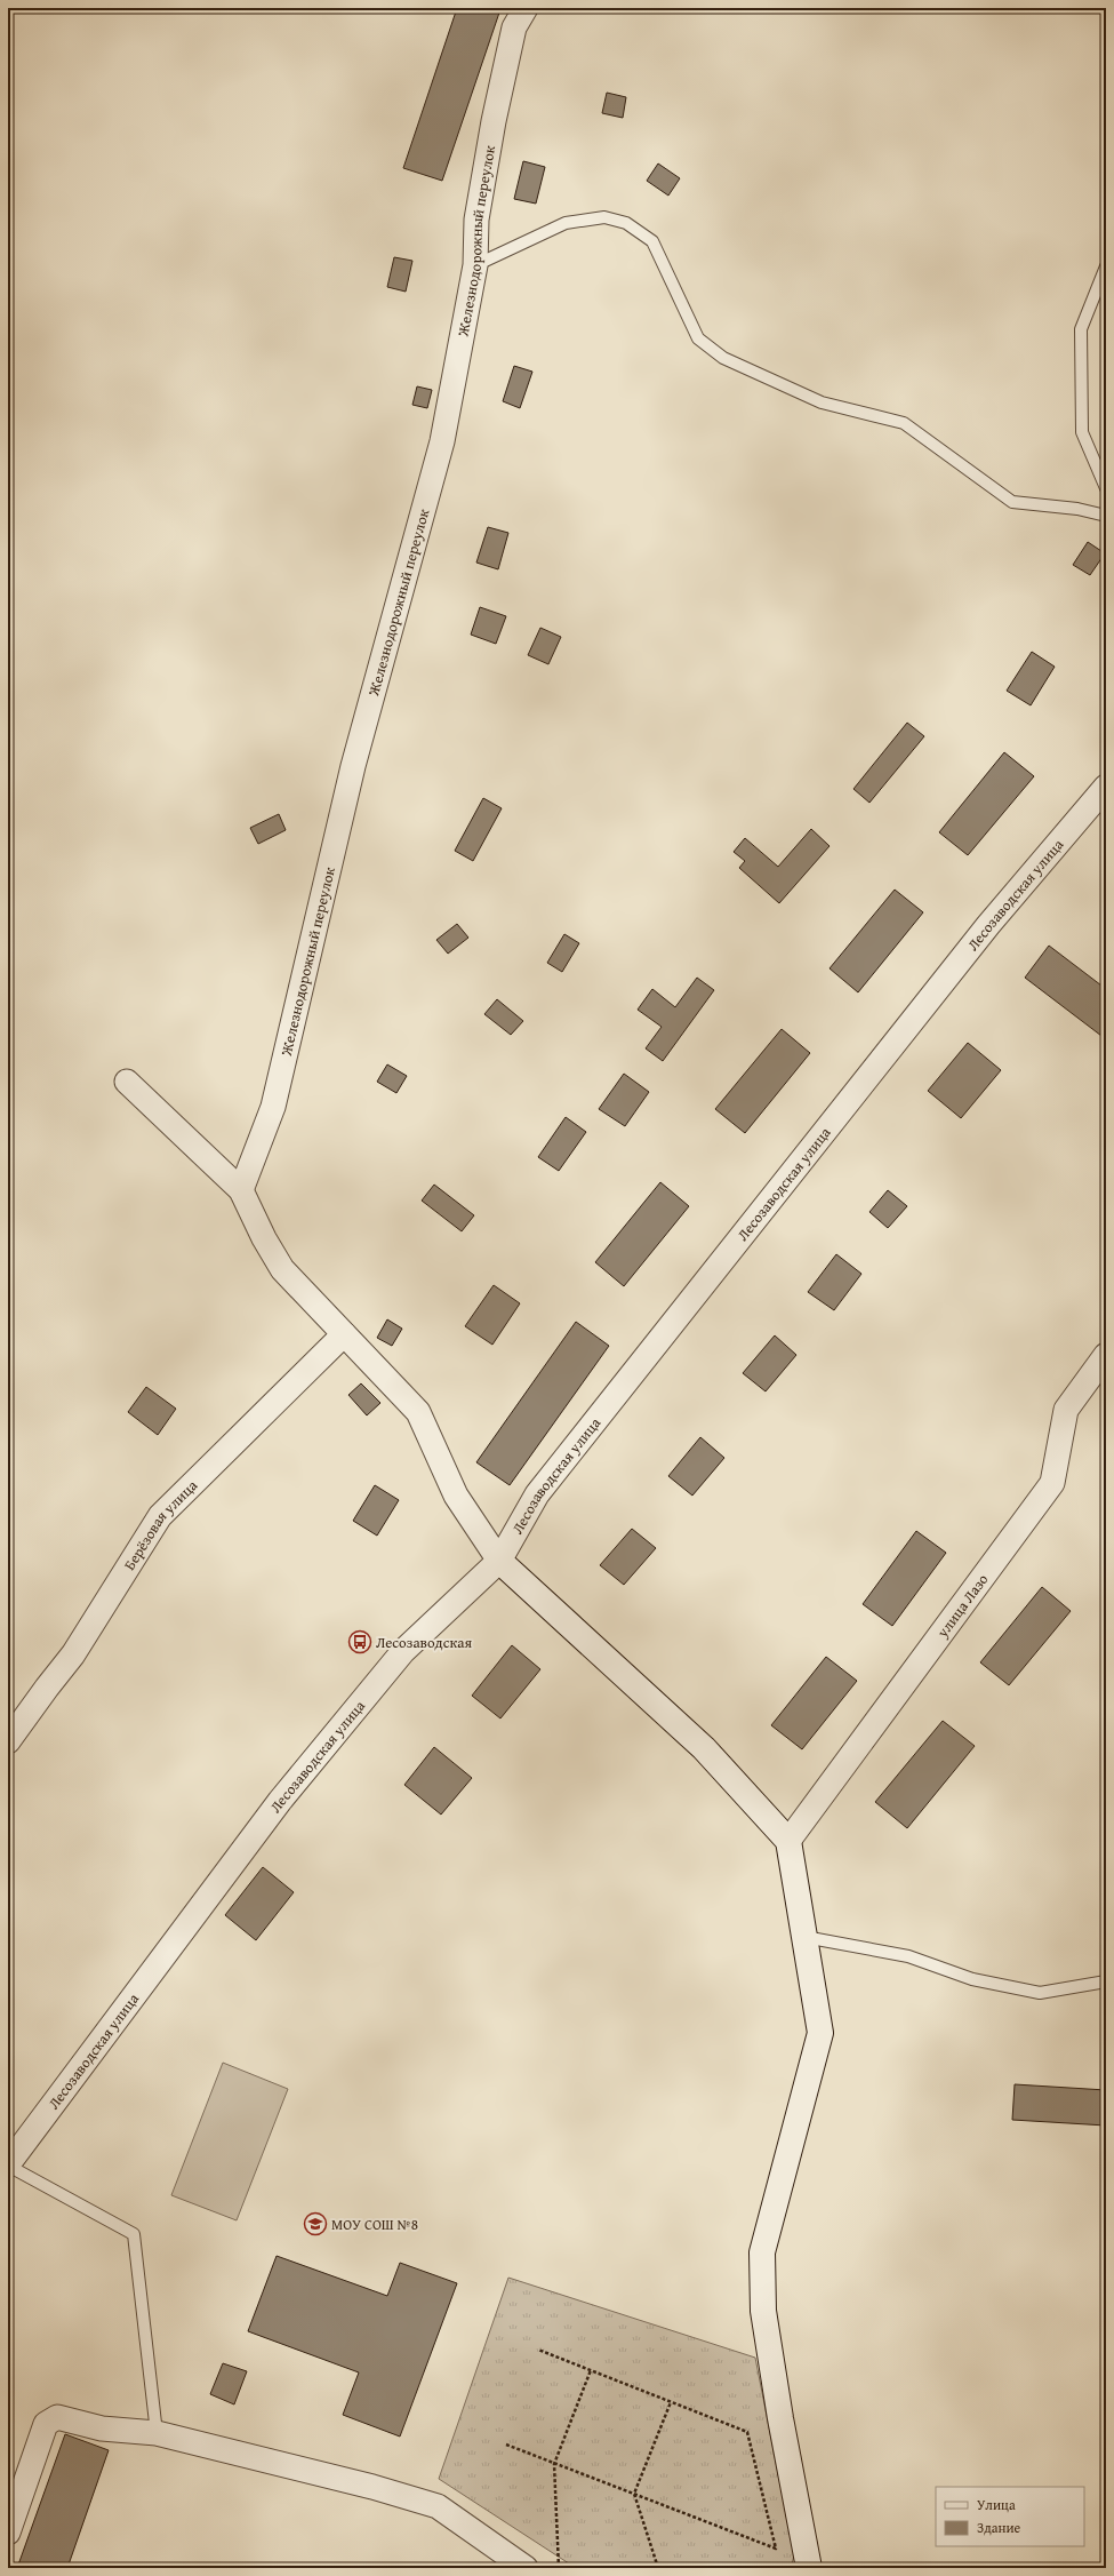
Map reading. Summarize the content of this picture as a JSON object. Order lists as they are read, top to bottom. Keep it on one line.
{"streets":{"street":["Железнодорожный переулок","Лесозаводская улица","Берёзовая улица","улица Лазо"]},"places":{"bus stop":["Лесозаводская"],"school or university":["МОУ СОШ №8"]},"legend":["Улица","Здание"]}
